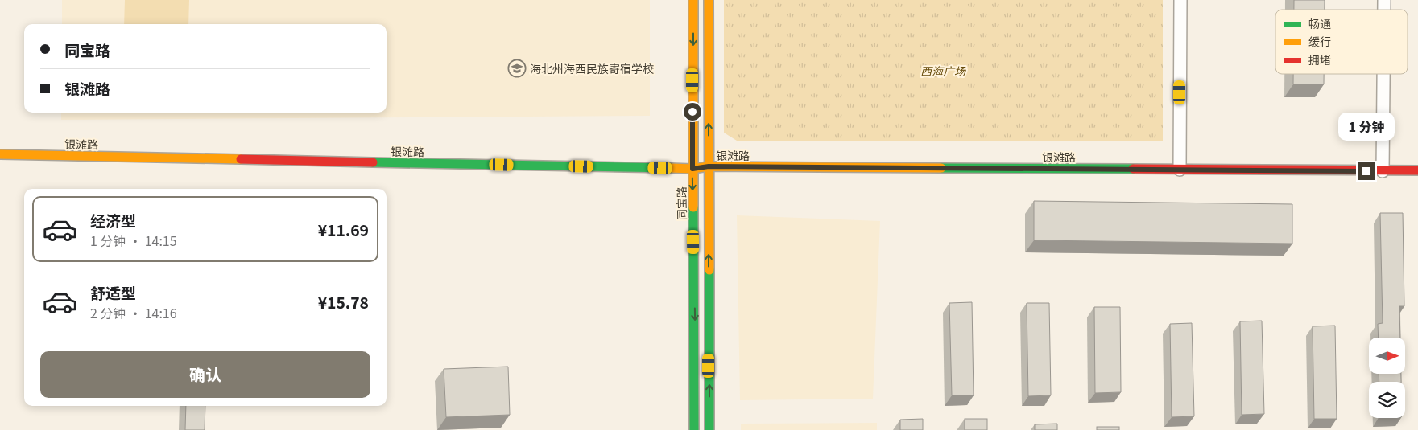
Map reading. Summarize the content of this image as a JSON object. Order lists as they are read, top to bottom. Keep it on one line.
{"streets":{"street":["银滩路","同宝路"]},"crossings":[["银滩路","同宝路"]],"parks":["西海广场"],"places":{"school or university":["海北州海西民族寄宿学校"]},"legend":["畅通","缓行","拥堵"],"north":"right","page":{"banner":["同宝路","银滩路"],"bubble":"1 分钟","list":[{"name":"经济型","note":"1 分钟 · 14:15","value":"¥11.69"},{"name":"舒适型","note":"2 分钟 · 14:16","value":"¥15.78"}],"buttons":"确认"}}
